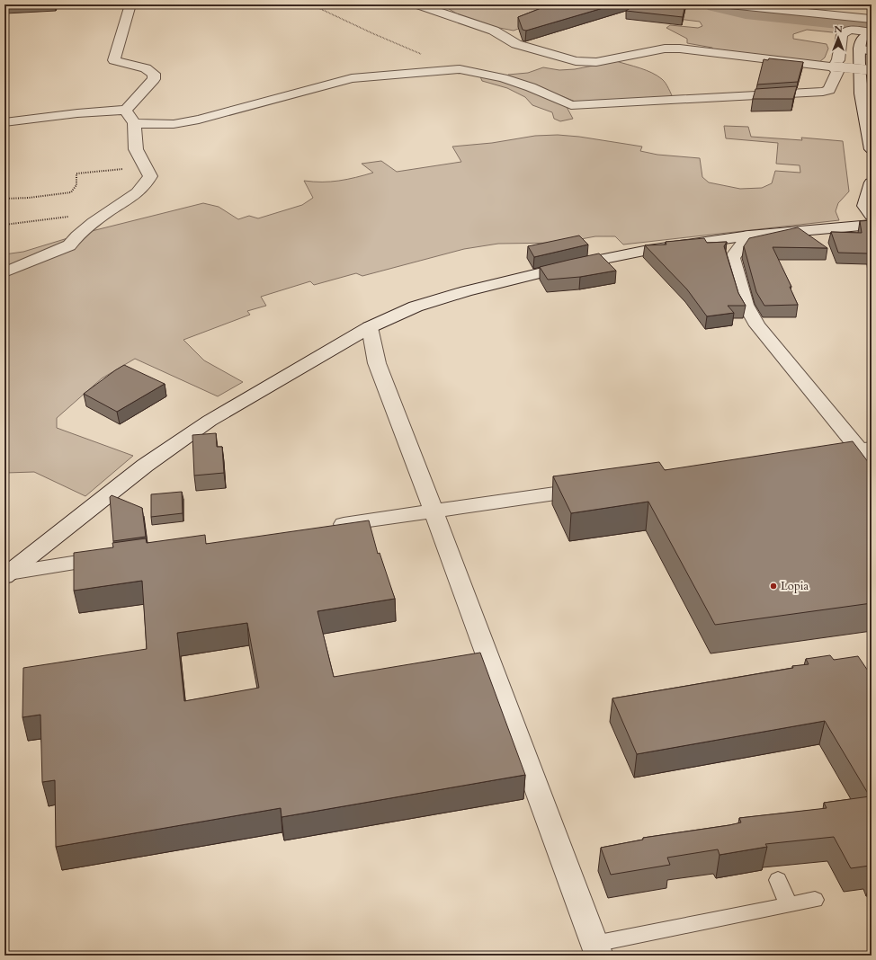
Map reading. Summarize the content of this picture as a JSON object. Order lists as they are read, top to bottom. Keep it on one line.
{"places":["Lopia"],"north":"top"}
